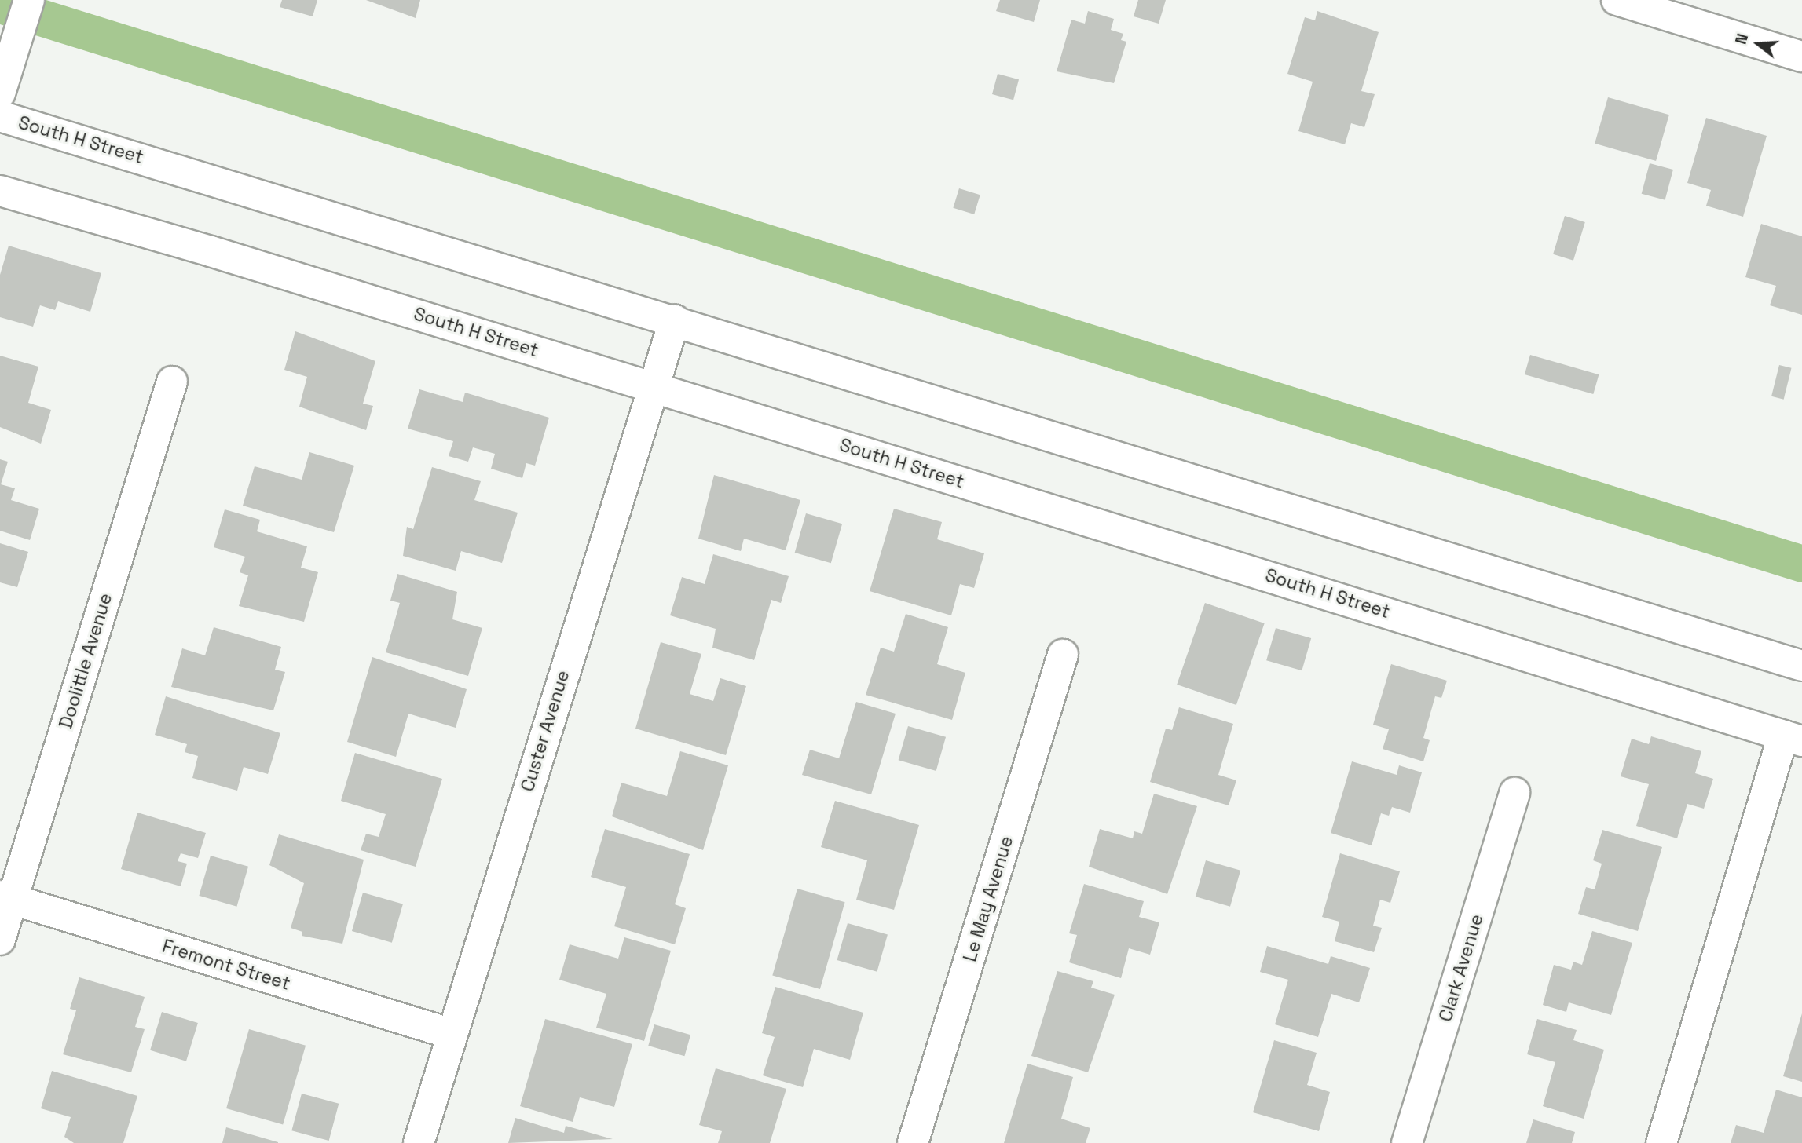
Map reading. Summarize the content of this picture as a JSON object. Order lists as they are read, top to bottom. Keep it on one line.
{"streets":{"street":["South H Street","Doolittle Avenue","Custer Avenue","Le May Avenue","Fremont Street","Clark Avenue"]},"crossings":[["South H Street","Custer Avenue"],["Doolittle Avenue","Fremont Street"],["Custer Avenue","Fremont Street"]],"north":"left"}
